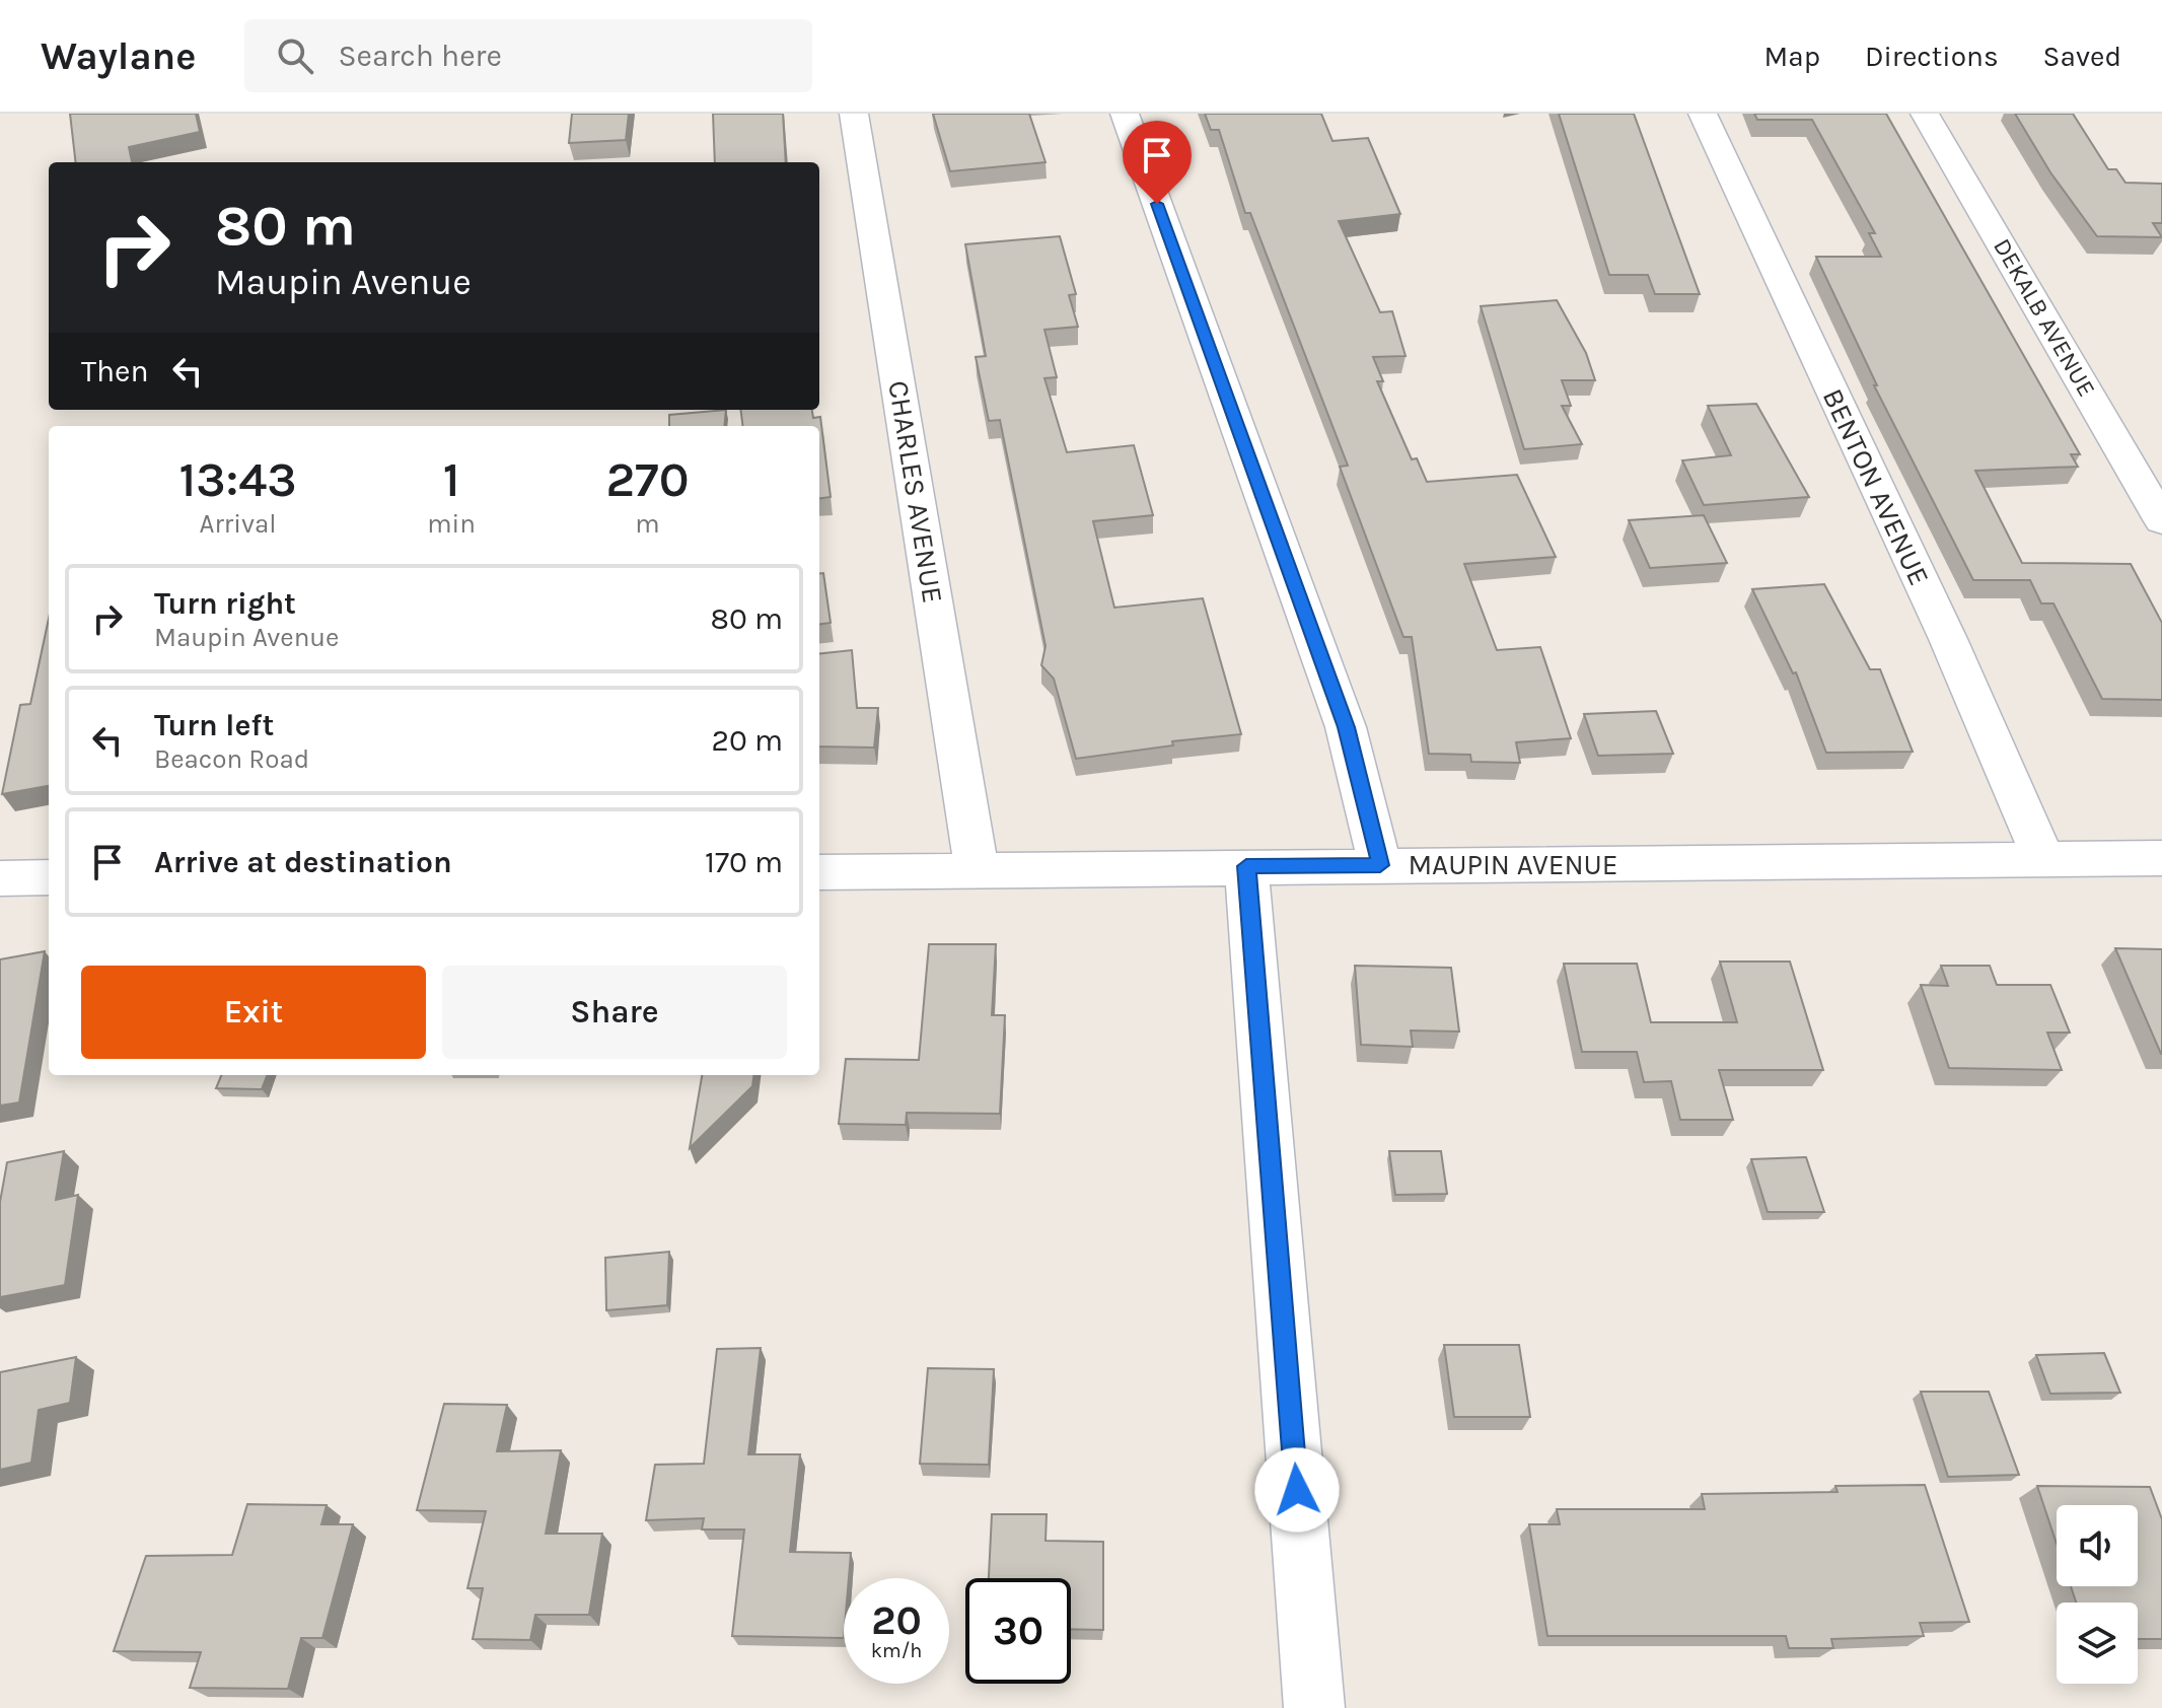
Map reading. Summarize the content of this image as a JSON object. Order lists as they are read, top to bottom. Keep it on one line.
{"streets":{"street":["DEKALB AVENUE","BENTON AVENUE","CHARLES AVENUE","MAUPIN AVENUE"]},"crossings":[["BENTON AVENUE","MAUPIN AVENUE"],["CHARLES AVENUE","MAUPIN AVENUE"]],"page":{"header":"Waylane","search":"Search here","nav":["Map","Directions","Saved"],"turn":["80 m","Maupin Avenue"],"then":"Then","eta":["13:43","Arrival","1","min","270","m"],"list":[{"name":"Turn right","note":"Maupin Avenue","value":"80 m"},{"name":"Turn left","note":"Beacon Road","value":"20 m"},{"name":"Arrive at destination","value":"170 m"}],"buttons":["Exit","Share"],"speed":"20 km/h","limit":"30"}}
